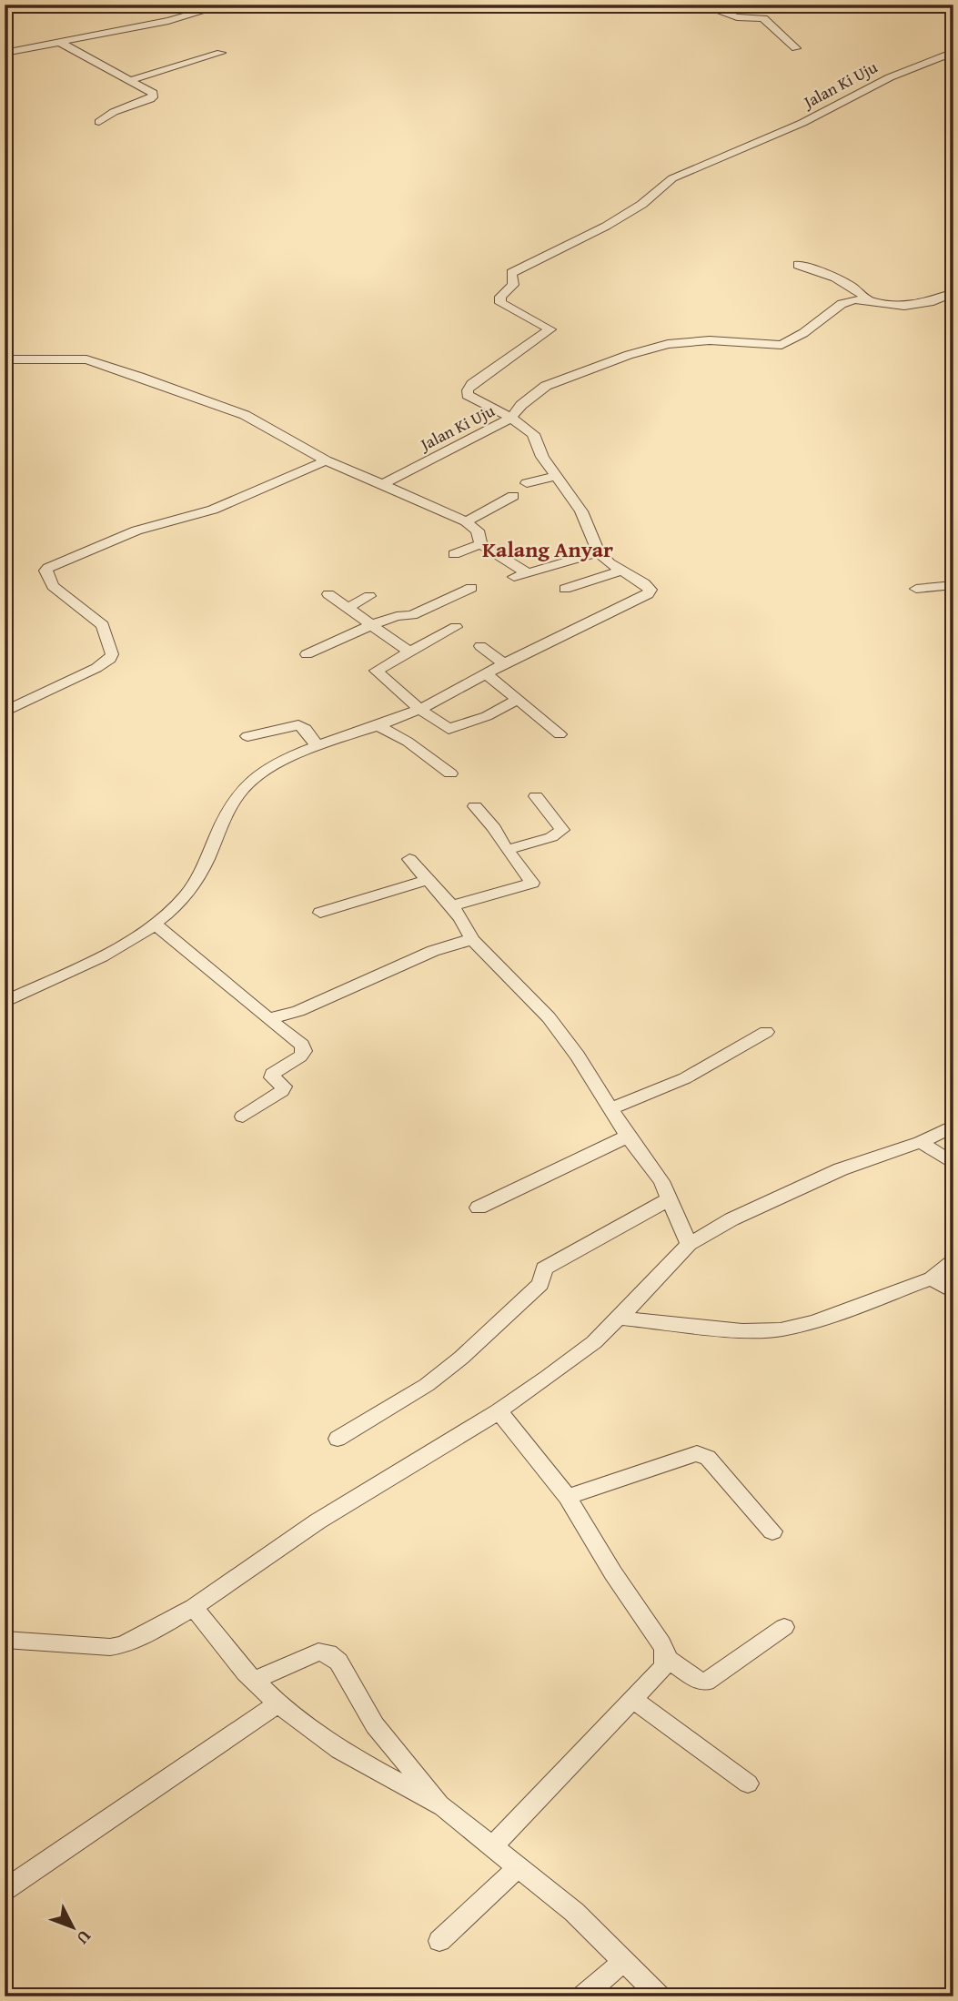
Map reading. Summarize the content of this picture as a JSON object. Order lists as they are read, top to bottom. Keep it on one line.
{"streets":{"street":["Jalan Ki Uju"]},"districts":["Kalang Anyar"],"north":"bottom right"}
